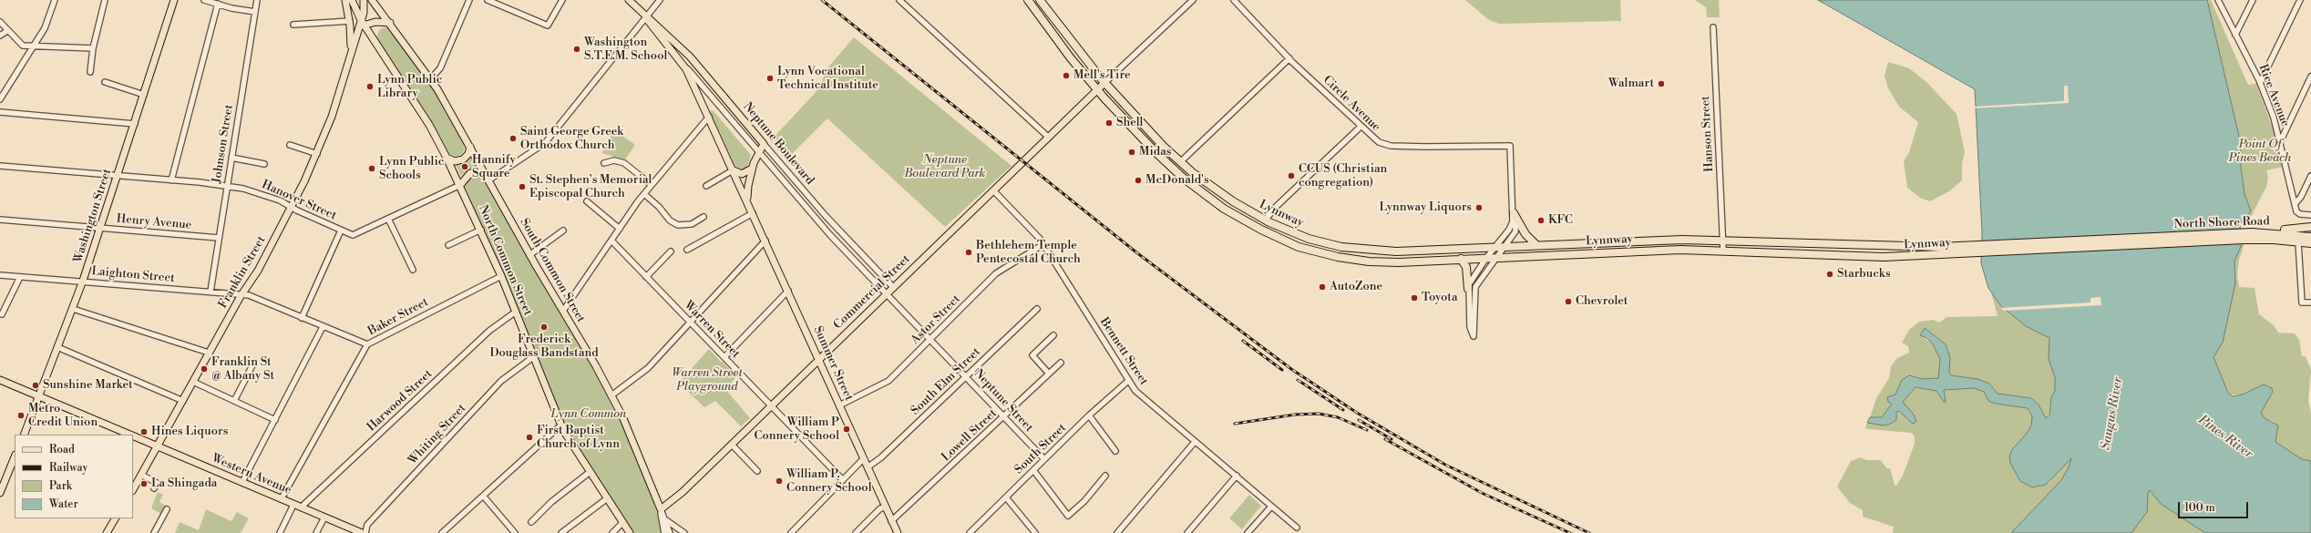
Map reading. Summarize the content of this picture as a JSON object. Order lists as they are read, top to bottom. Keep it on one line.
{"streets":{"highway":["Lynnway","North Shore Road"],"main road":["Neptune Boulevard","Washington Street","North Common Street","South Common Street","Franklin Street","Commercial Street","Summer Street","Western Avenue"],"street":["Rice Avenue","Circle Avenue","Hanson Street","Johnson Street","Hanover Street","Henry Avenue","Laighton Street","Baker Street","Astor Street","Warren Street","Bennett Street","South Elm Street","Harwood Street","Neptune Street","Whiting Street","Lowell Street","South Street"]},"crossings":[["Hanson Street","Lynnway"],["Johnson Street","Hanover Street"],["Johnson Street","Henry Avenue"],["Johnson Street","Laighton Street"],["Neptune Boulevard","Commercial Street"],["Neptune Boulevard","Summer Street"],["Neptune Boulevard","Neptune Street"],["Hanover Street","Washington Street"],["Hanover Street","North Common Street"],["Hanover Street","Franklin Street"],["Lynnway","North Shore Road"],["Lynnway","Commercial Street"],["Washington Street","Henry Avenue"],["Washington Street","Laighton Street"],["Washington Street","Western Avenue"],["North Common Street","Franklin Street"],["North Common Street","Baker Street"],["North Common Street","Harwood Street"],["North Common Street","Whiting Street"],["South Common Street","Commercial Street"],["Franklin Street","Laighton Street"],["Franklin Street","Baker Street"],["Franklin Street","Western Avenue"],["Laighton Street","Baker Street"],["Commercial Street","Warren Street"],["Commercial Street","Bennett Street"],["Commercial Street","Summer Street"],["Commercial Street","Neptune Street"],["Astor Street","Bennett Street"],["Astor Street","Summer Street"],["Astor Street","Neptune Street"],["Bennett Street","South Street"],["Summer Street","South Elm Street"],["Summer Street","Lowell Street"],["South Elm Street","Neptune Street"],["Harwood Street","Western Avenue"],["Neptune Street","Lowell Street"],["Neptune Street","South Street"]],"water":["Saugus River","Pines River"],"parks":["Point Of Pines Beach","Neptune Boulevard Park","Warren Street Playground","Lynn Common"],"places":["Washington S.T.E.M. School","Mell's Tire","Lynn Vocational Technical Institute","Walmart","Lynn Public Library","Shell","Saint George Greek Orthodox Church","Midas","Hannify Square","Lynn Public Schools","CCUS (Christian congregation)","McDonald's","St. Stephen's Memorial Episcopal Church","Lynnway Liquors","KFC","Bethlehem Temple Pentecostal Church","Starbucks","AutoZone","Toyota","Chevrolet","Frederick Douglass Bandstand","Franklin St @ Albany St","Sunshine Market","Metro Credit Union","William P Connery School","Hines Liquors","First Baptist Church of Lynn","William P. Connery School","La Shingada"],"legend":["Road","Railway","Park","Water"],"scale_bar":"100 m"}
